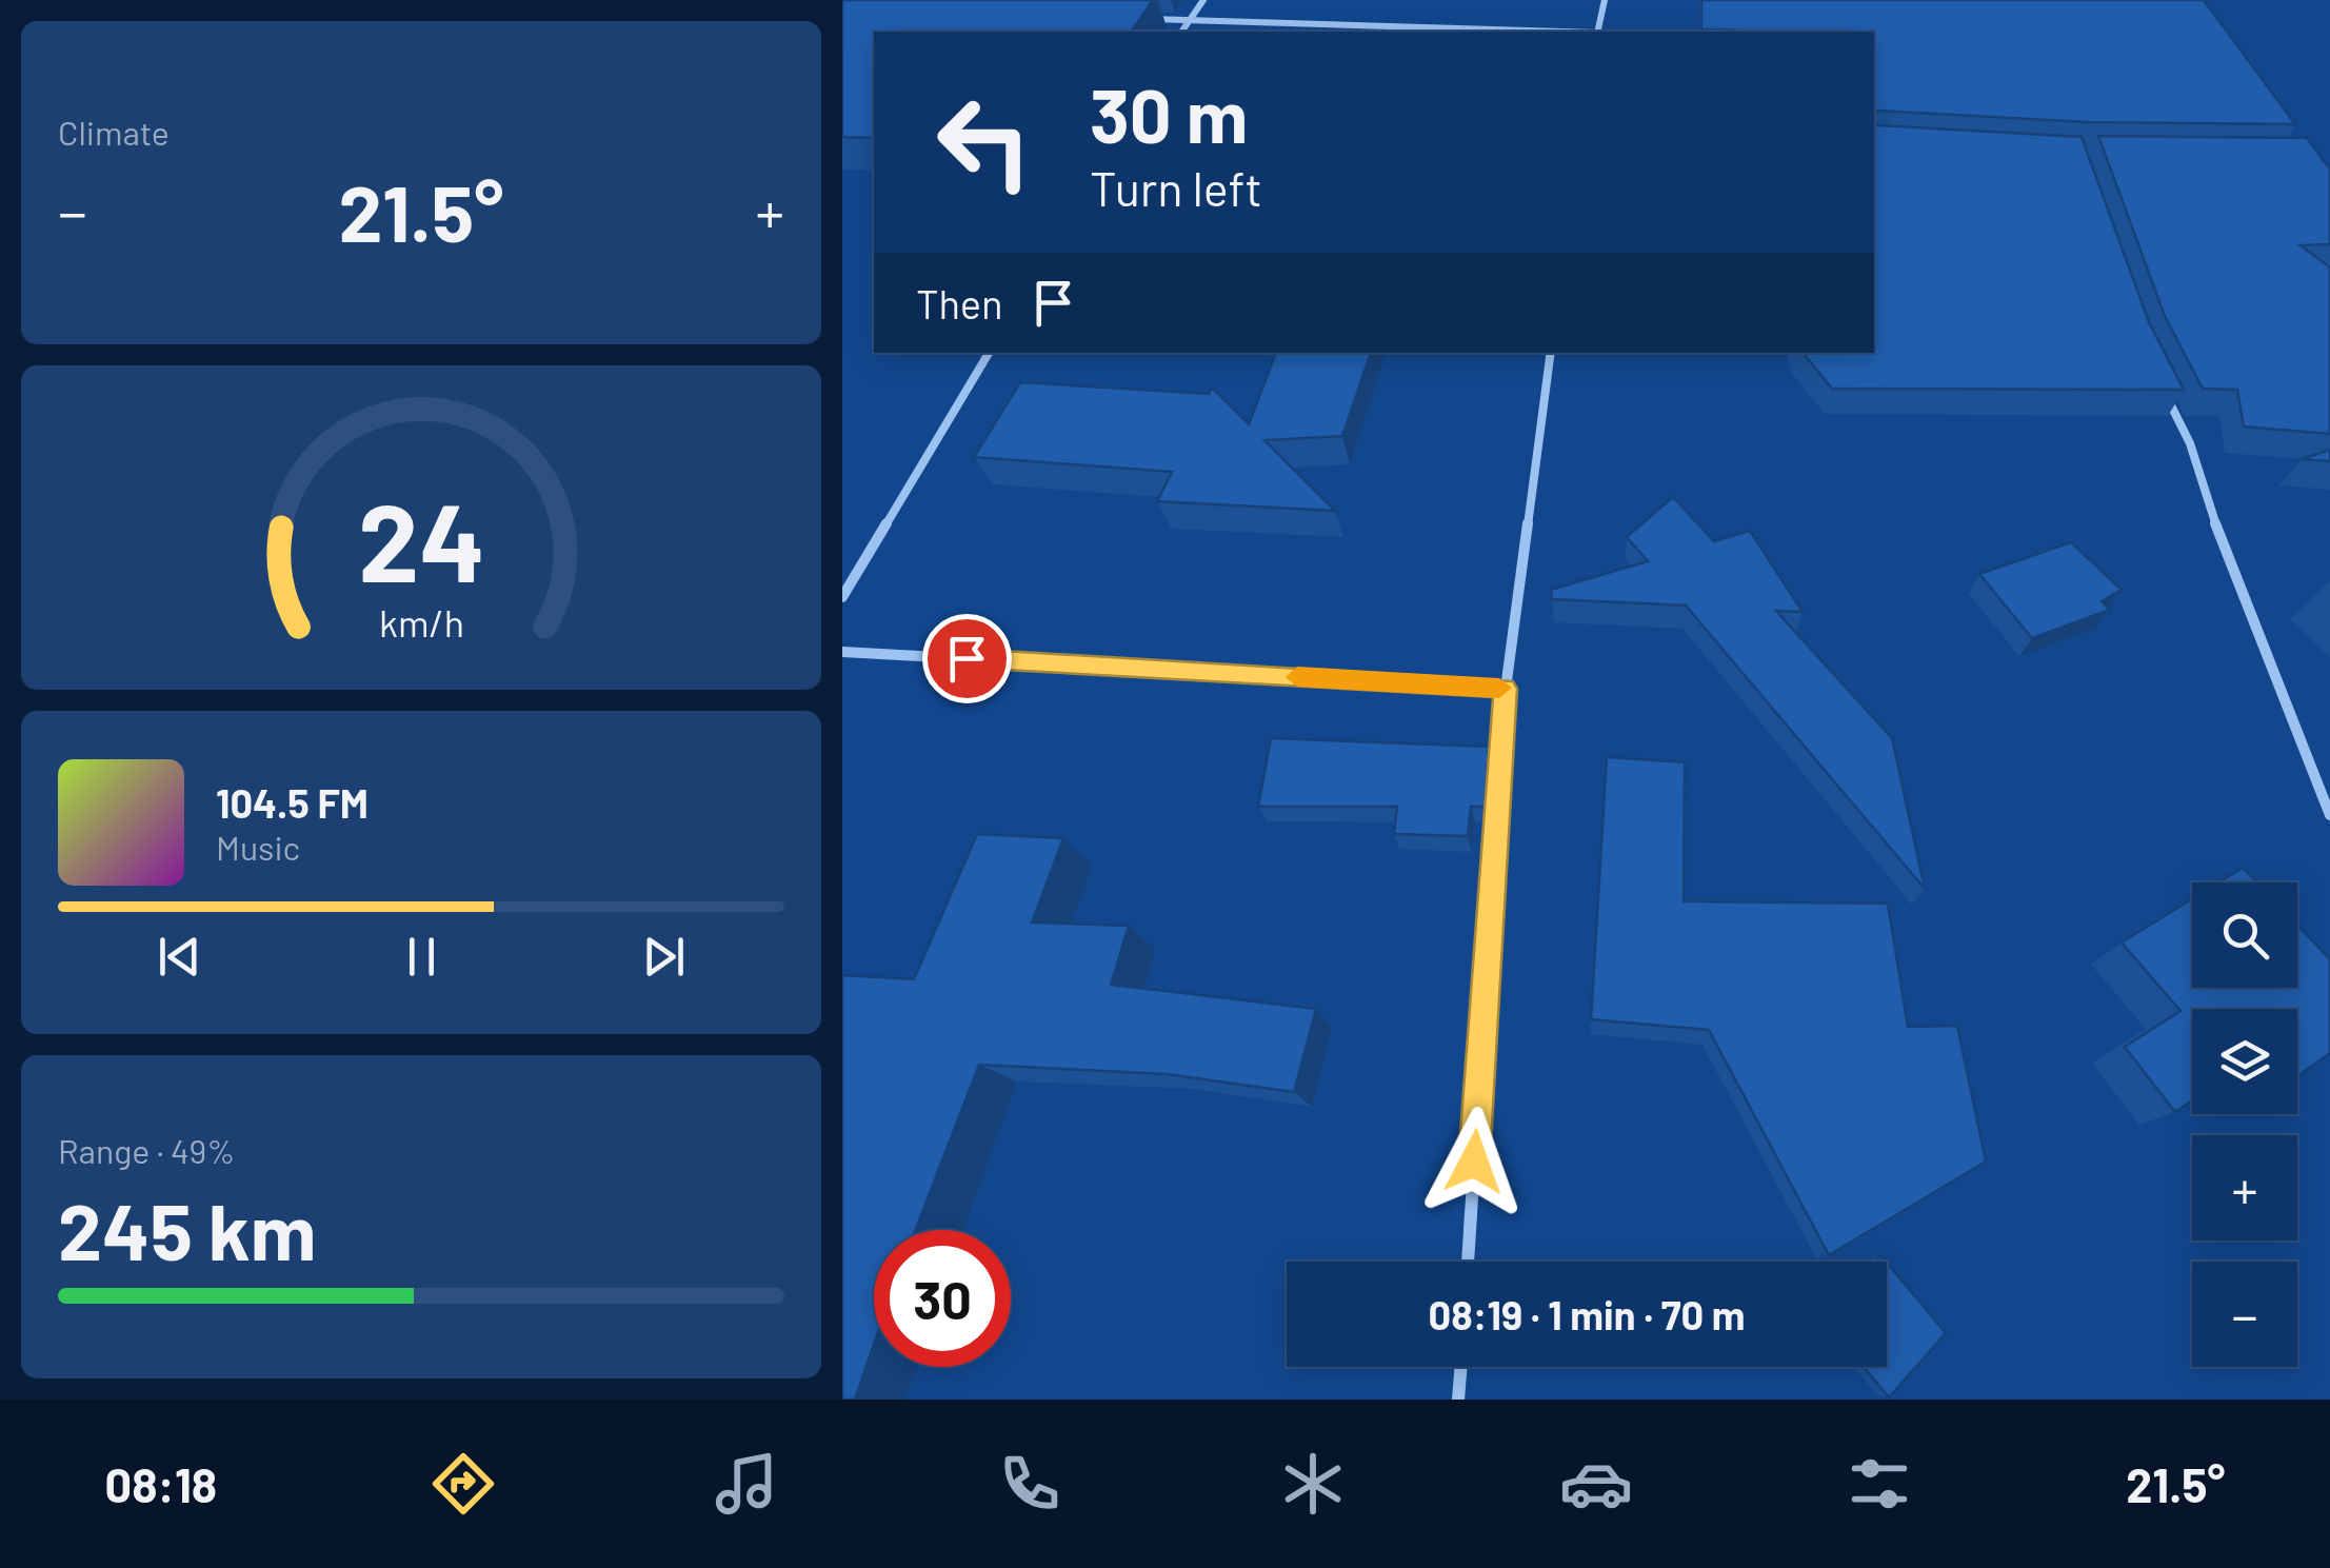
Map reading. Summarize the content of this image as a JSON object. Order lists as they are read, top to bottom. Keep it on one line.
{"page":{"tile":["Climate",["Range · 49%","245 km"]],"turn":["30 m","Turn left"],"heat":["−","21.5°","+"],"then":"Then","song":["104.5 FM","Music"],"map_buttons":["+","−"],"limit":"30","trip":"08:19 · 1 min · 70 m","tabs":["08:18","21.5°"],"gauge":["24","km/h"]}}
